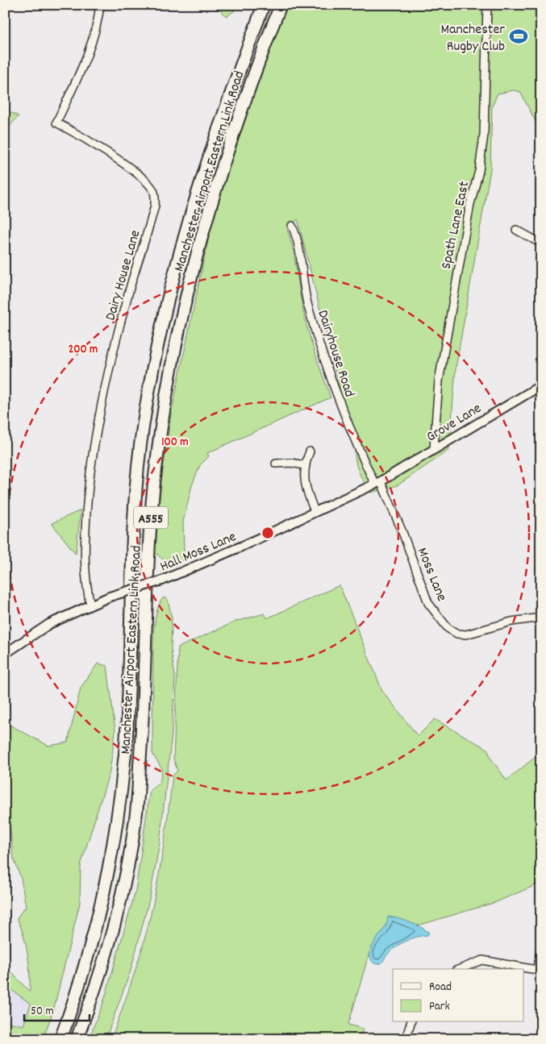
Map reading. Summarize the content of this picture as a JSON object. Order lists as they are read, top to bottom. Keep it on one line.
{"streets":{"highway":["Manchester Airport Eastern Link Road","A555"],"street":["Spath Lane East","Dairy House Lane","Dairyhouse Road","Grove Lane","Hall Moss Lane","Moss Lane"]},"crossings":[["Spath Lane East","Grove Lane"],["Dairy House Lane","Hall Moss Lane"],["Dairyhouse Road","Grove Lane"],["Dairyhouse Road","Hall Moss Lane"],["Dairyhouse Road","Moss Lane"],["Grove Lane","Hall Moss Lane"],["Grove Lane","Moss Lane"],["Hall Moss Lane","Moss Lane"]],"places":{"sports":["Manchester Rugby Club"]},"legend":["Road","Park"],"scale_bar":"50 m","rings":["200 m","100 m"]}
